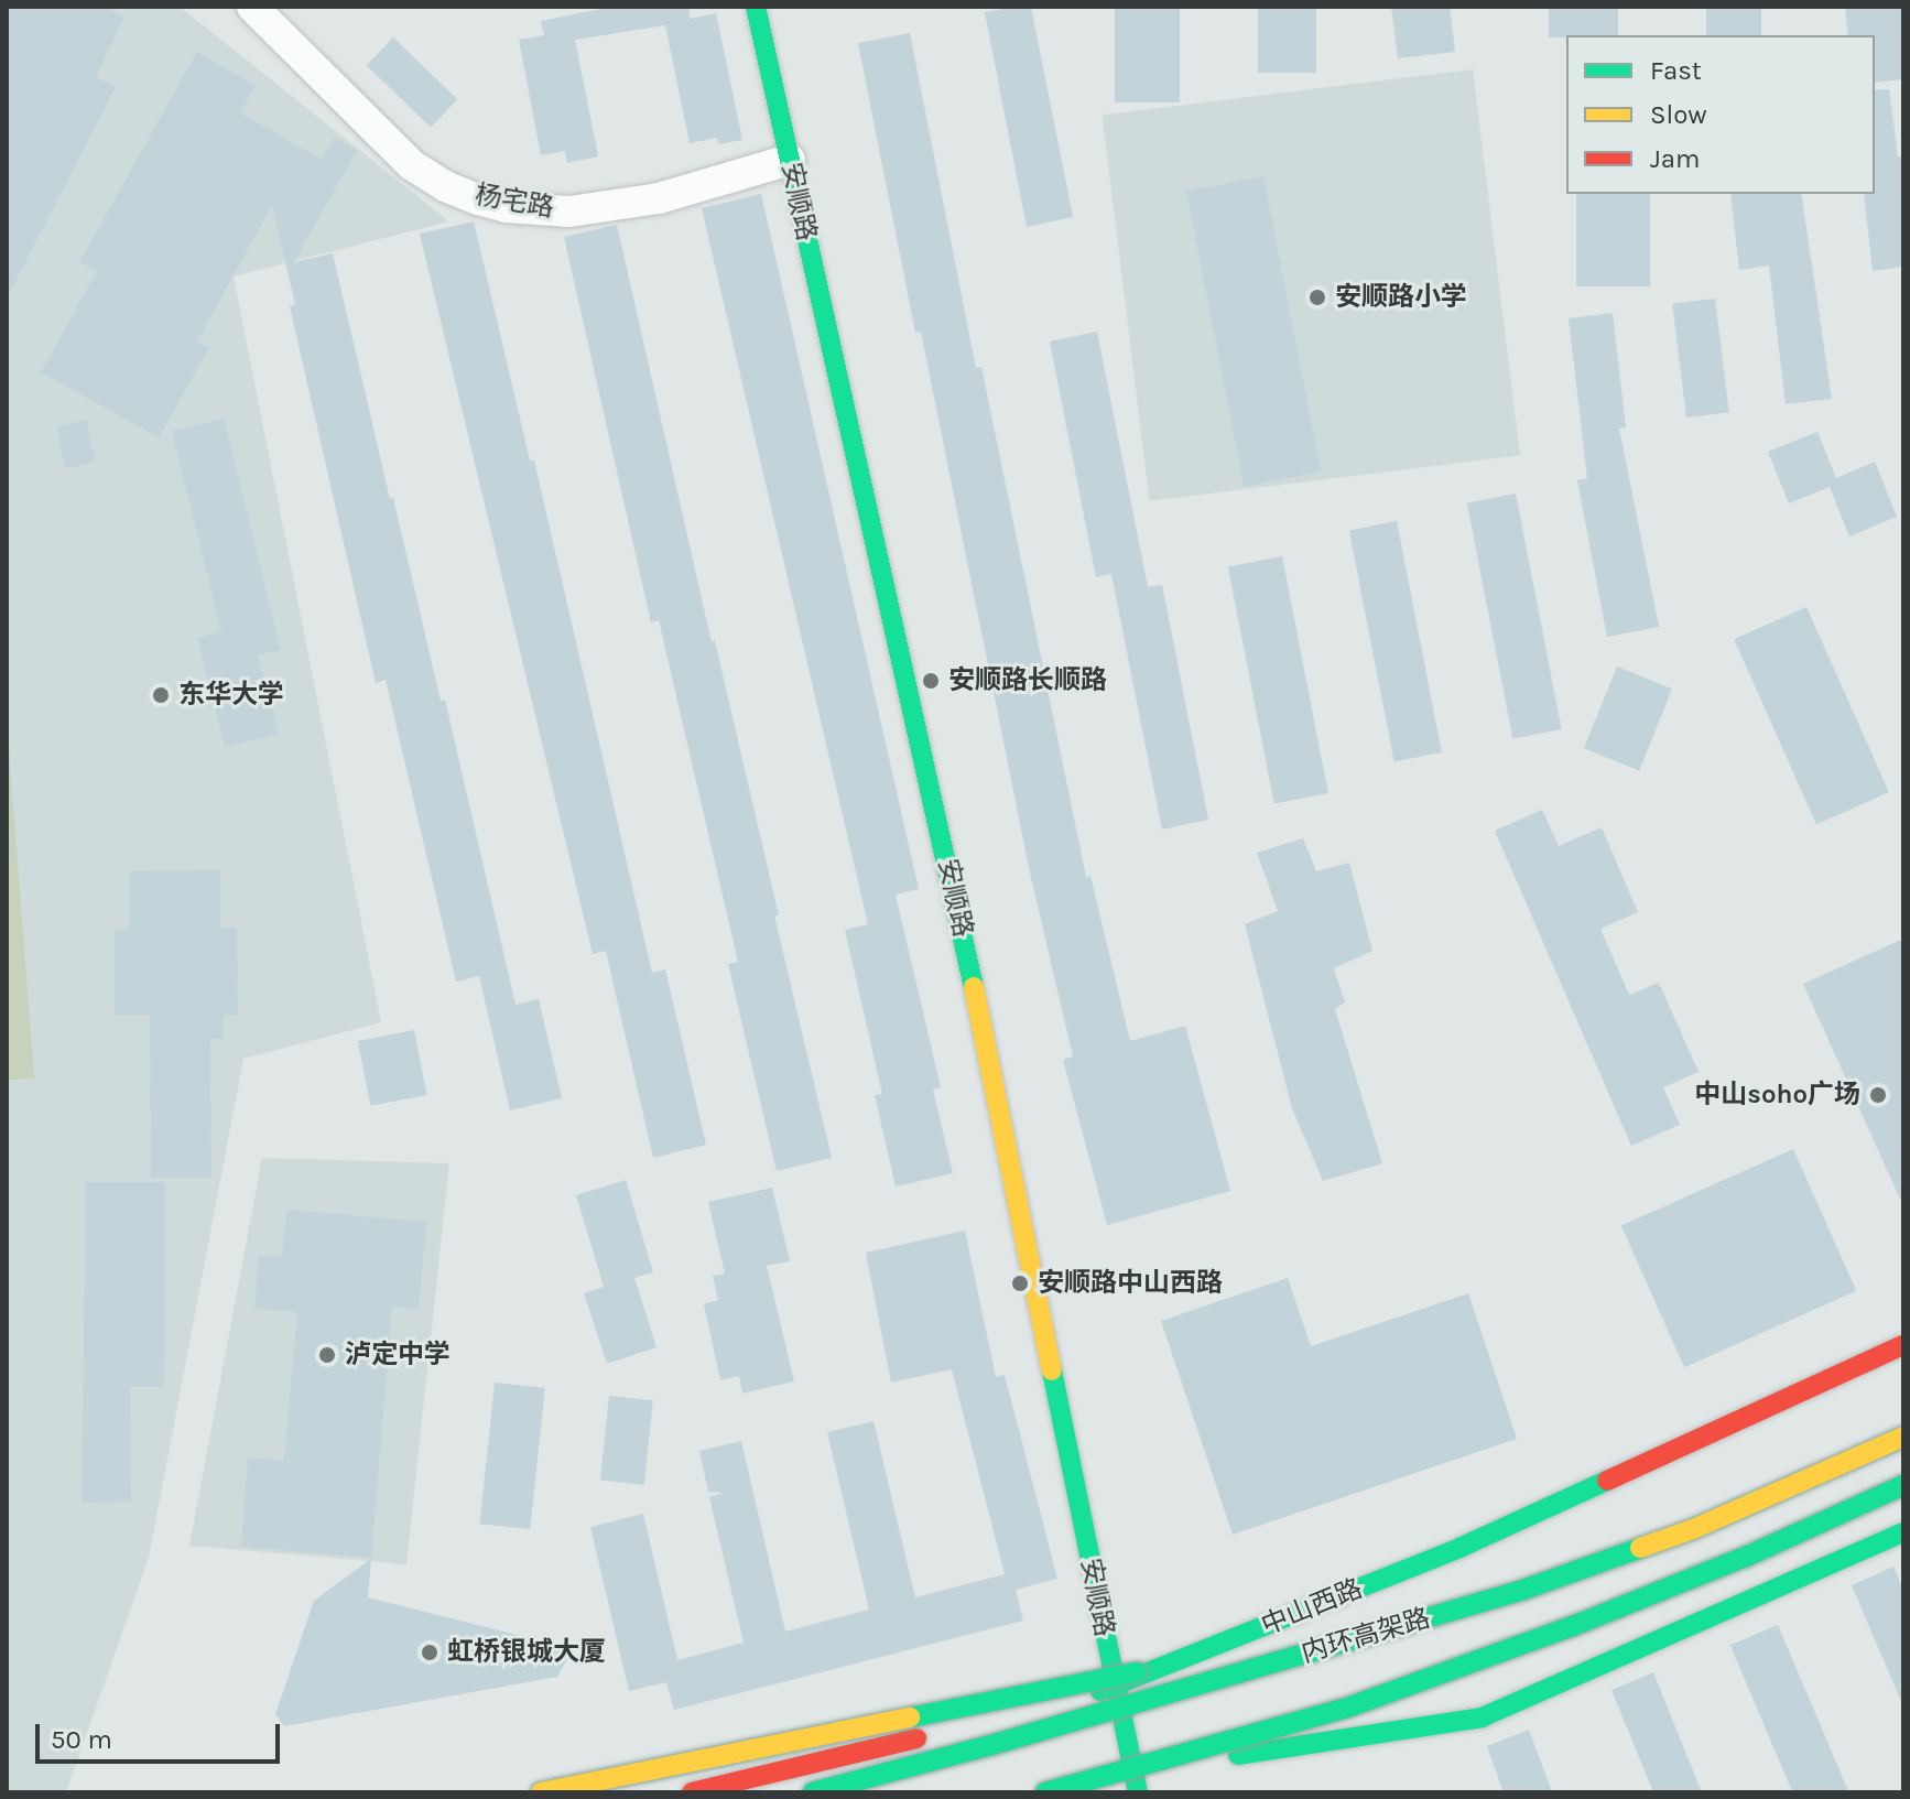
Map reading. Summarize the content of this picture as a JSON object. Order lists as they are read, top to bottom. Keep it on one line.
{"streets":{"main road":["安顺路","中山西路","内环高架路"],"street":["杨宅路"]},"crossings":[["杨宅路","安顺路"],["安顺路","中山西路"]],"places":["安顺路小学","安顺路长顺路","东华大学","中山soho广场","安顺路中山西路","泸定中学","虹桥银城大厦"],"legend":["Fast","Slow","Jam"],"scale_bar":"50 m"}
